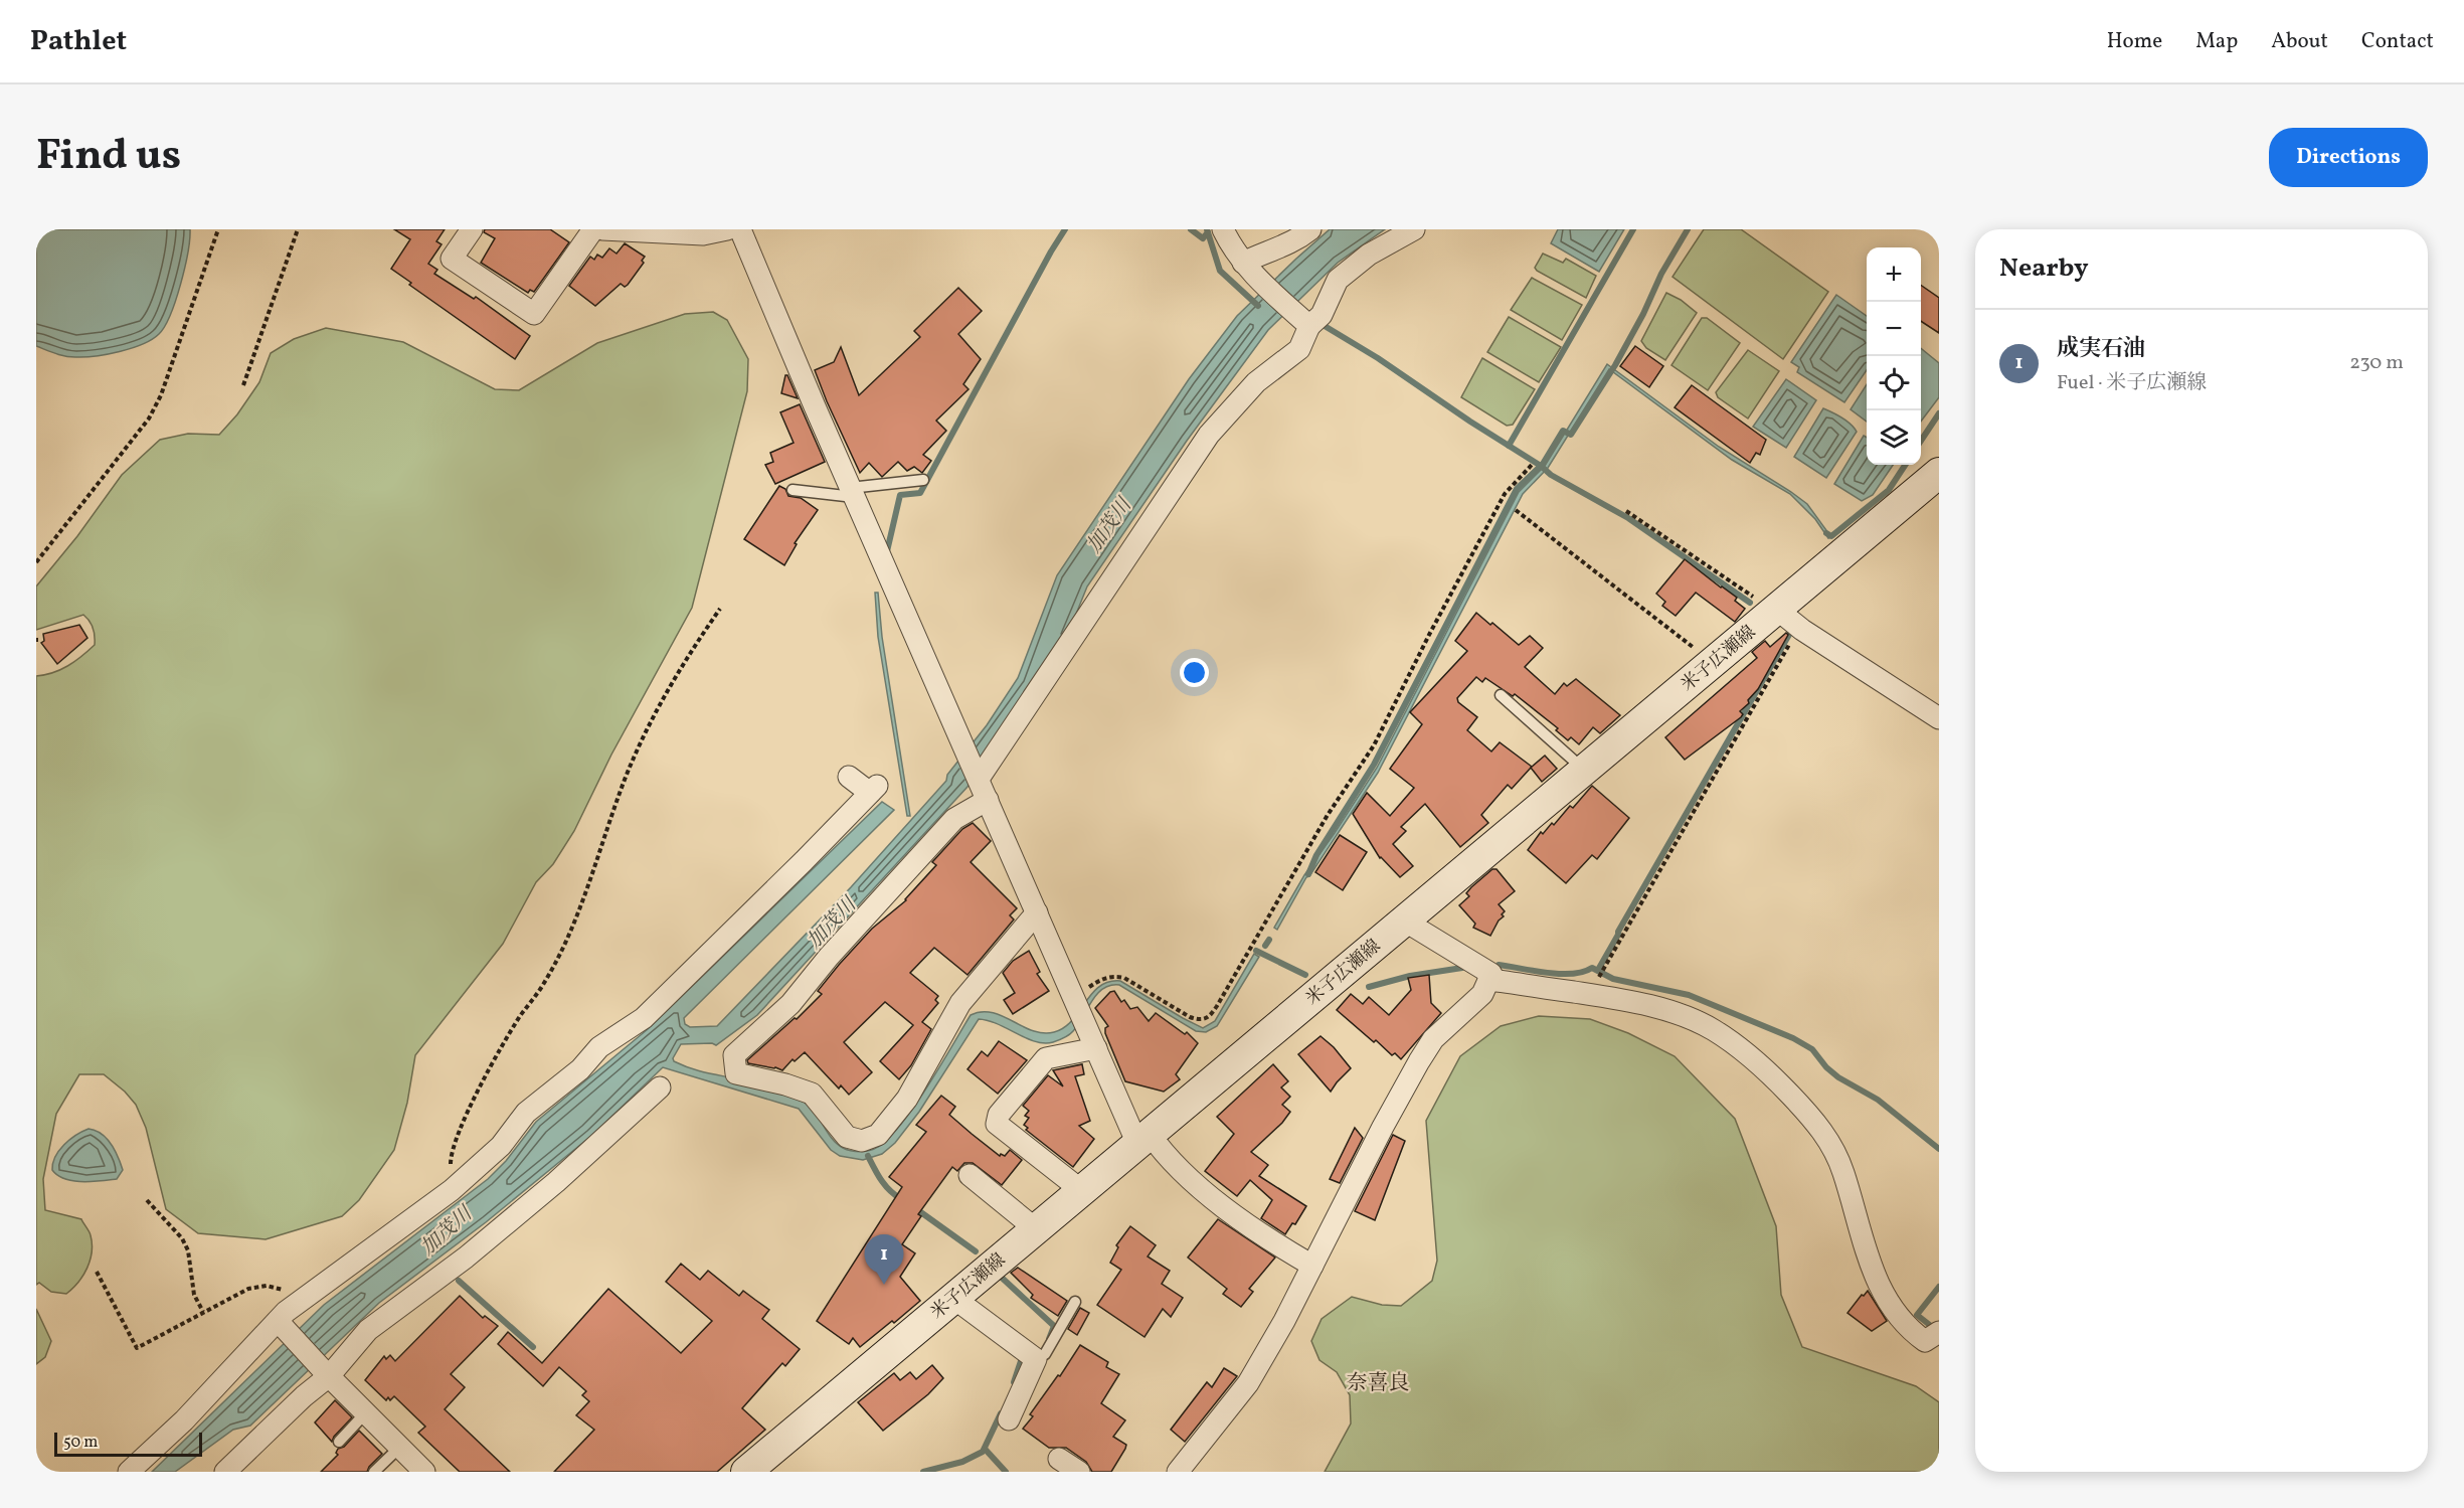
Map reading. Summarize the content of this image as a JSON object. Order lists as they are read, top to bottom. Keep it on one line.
{"streets":{"main road":["米子広瀬線"]},"districts":["奈喜良"],"water":["加茂川"],"scale_bar":"50 m","page":{"header":"Pathlet","nav":["Home","Map","About","Contact"],"title":"Find us","buttons":"Directions","heading":"Nearby","map_buttons":["+","−"],"list":[{"mark":"1","name":"成実石油","note":"Fuel · 米子広瀬線","value":"230 m"}],"pins":"1","scale":"50 m"}}
